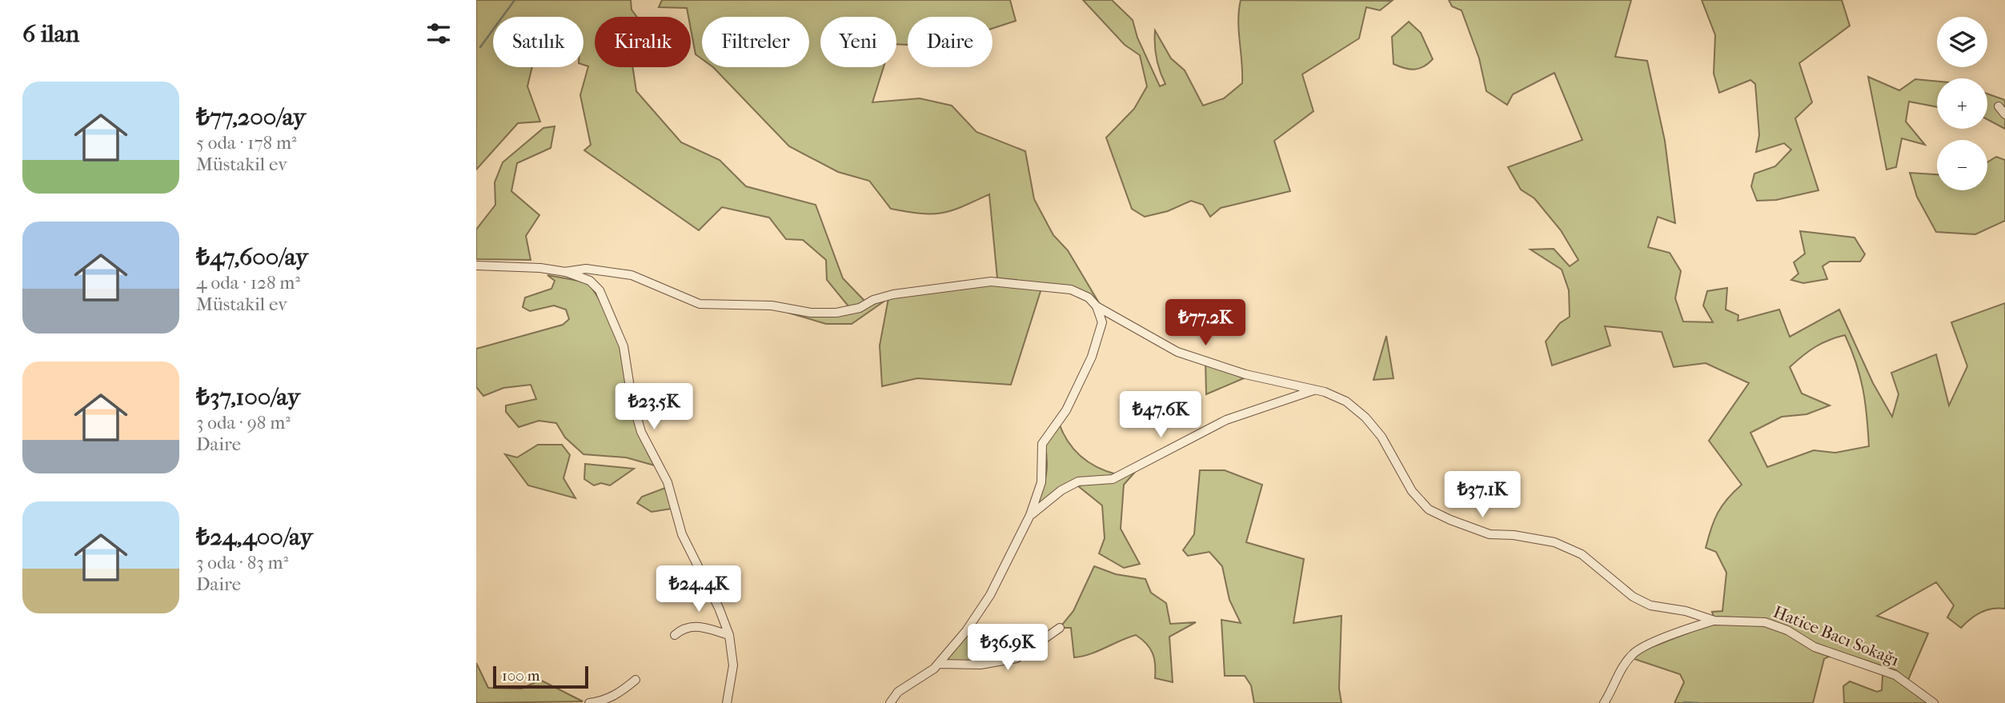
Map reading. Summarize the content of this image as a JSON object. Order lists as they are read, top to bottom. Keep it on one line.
{"streets":{"street":["Hatice Bacı Sokağı"]},"scale_bar":"100 m","page":{"heading":"6 ilan","map_buttons":["+","−"],"chip":["Satılık","Kiralık","Filtreler","Yeni","Daire"],"list":[{"name":"₺77,200/ay","note":"5 oda · 178 m² · Müstakil ev"},{"name":"₺47,600/ay","note":"4 oda · 128 m² · Müstakil ev"},{"name":"₺37,100/ay","note":"3 oda · 98 m² · Daire"},{"name":"₺24,400/ay","note":"3 oda · 83 m² · Daire"}],"price":["₺77.2K","₺23.5K","₺47.6K","₺37.1K","₺24.4K","₺36.9K"],"scale":"100 m"}}
